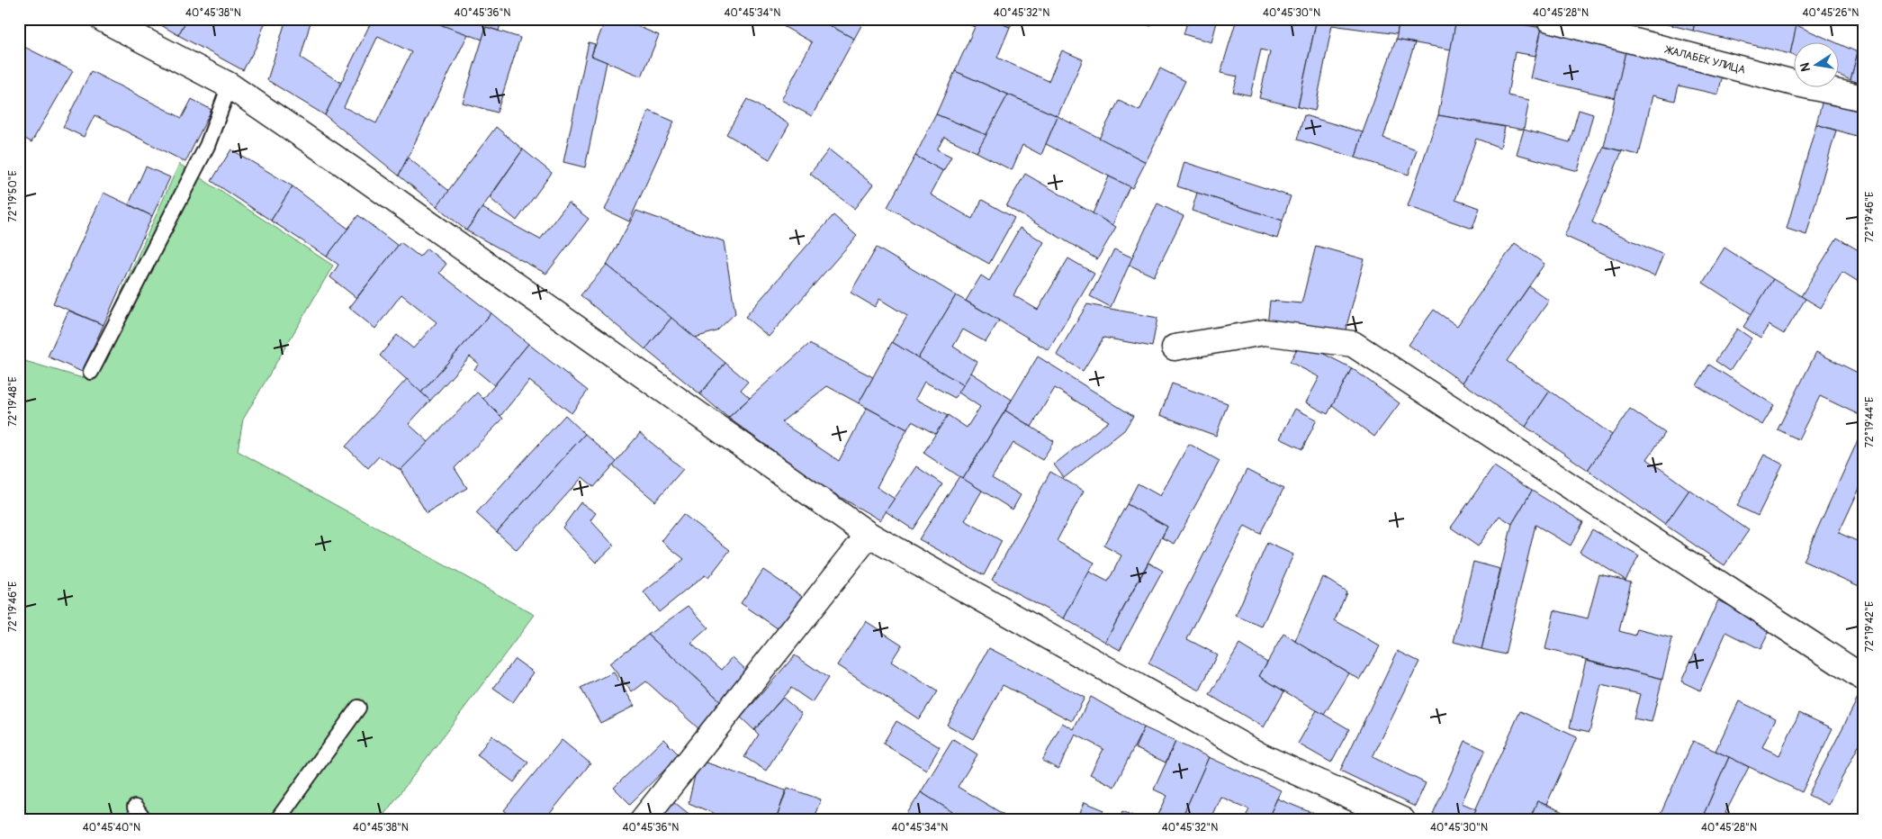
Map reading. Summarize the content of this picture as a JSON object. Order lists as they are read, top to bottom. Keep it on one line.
{"streets":{"street":["ЖАЛАБЕК УЛИЦА"]},"north":"left","coordinates":["40°45'38\"N","40°45'36\"N","40°45'34\"N","40°45'32\"N","40°45'30\"N","40°45'28\"N","40°45'26\"N","72°19'50\"E","72°19'46\"E","72°19'48\"E","72°19'44\"E","72°19'42\"E","40°45'40\"N"]}
